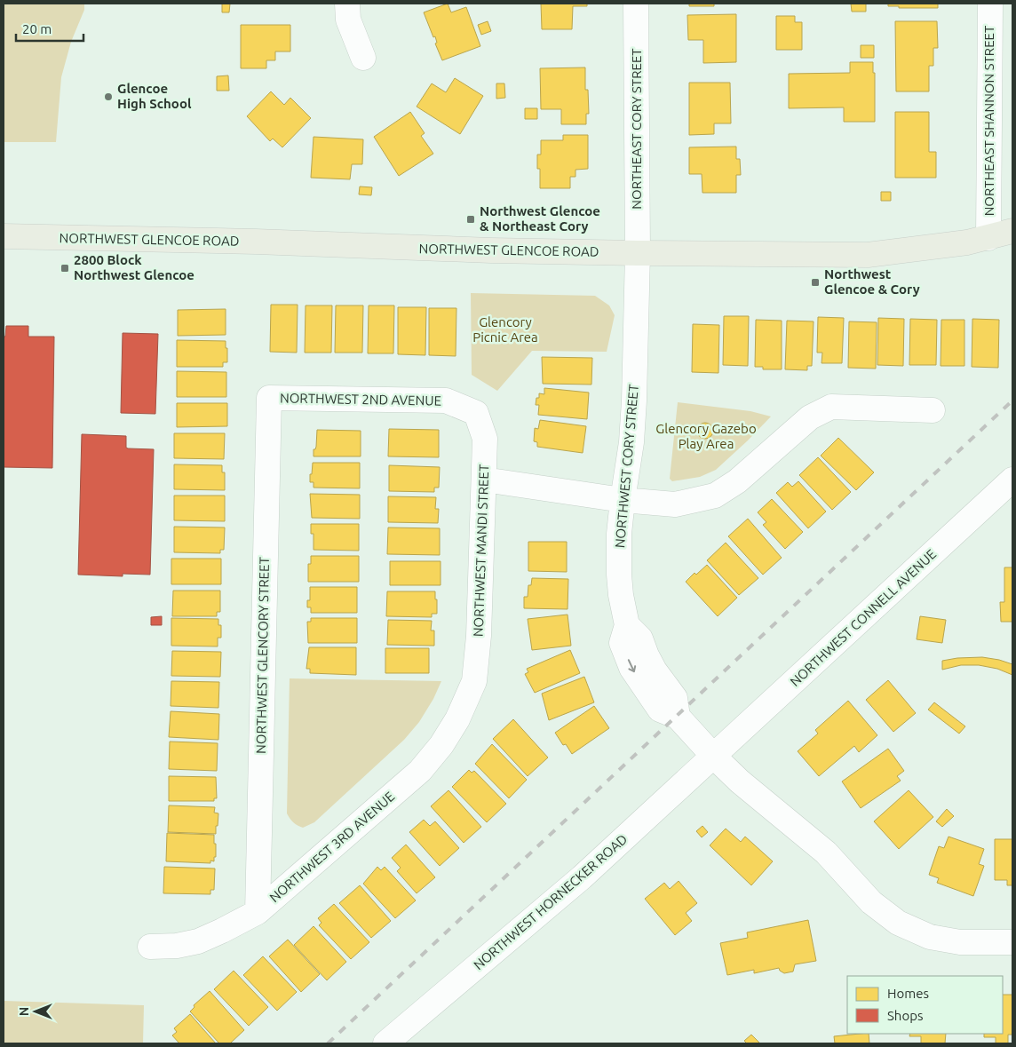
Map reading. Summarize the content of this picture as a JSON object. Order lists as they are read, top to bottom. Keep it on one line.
{"streets":{"main road":["NORTHWEST GLENCOE ROAD"],"street":["NORTHEAST SHANNON STREET","NORTHEAST CORY STREET","NORTHWEST 2ND AVENUE","NORTHWEST CORY STREET","NORTHWEST MANDI STREET","NORTHWEST CONNELL AVENUE","NORTHWEST GLENCORY STREET","NORTHWEST 3RD AVENUE","NORTHWEST HORNECKER ROAD"]},"crossings":[["NORTHEAST SHANNON STREET","NORTHWEST GLENCOE ROAD"],["NORTHEAST CORY STREET","NORTHWEST GLENCOE ROAD"],["NORTHEAST CORY STREET","NORTHWEST CORY STREET"],["NORTHWEST GLENCOE ROAD","NORTHWEST CORY STREET"],["NORTHWEST 2ND AVENUE","NORTHWEST MANDI STREET"],["NORTHWEST 2ND AVENUE","NORTHWEST GLENCORY STREET"],["NORTHWEST CORY STREET","NORTHWEST CONNELL AVENUE"],["NORTHWEST CORY STREET","NORTHWEST HORNECKER ROAD"],["NORTHWEST MANDI STREET","NORTHWEST 3RD AVENUE"],["NORTHWEST CONNELL AVENUE","NORTHWEST HORNECKER ROAD"],["NORTHWEST GLENCORY STREET","NORTHWEST 3RD AVENUE"]],"parks":["Glencory Picnic Area","Glencory Gazebo Play Area"],"places":{"other":["Glencoe High School"],"transit":["Northwest Glencoe & Northeast Cory","2800 Block Northwest Glencoe","Northwest Glencoe & Cory"]},"legend":["Homes","Shops"],"scale_bar":"20 m","north":"left"}
